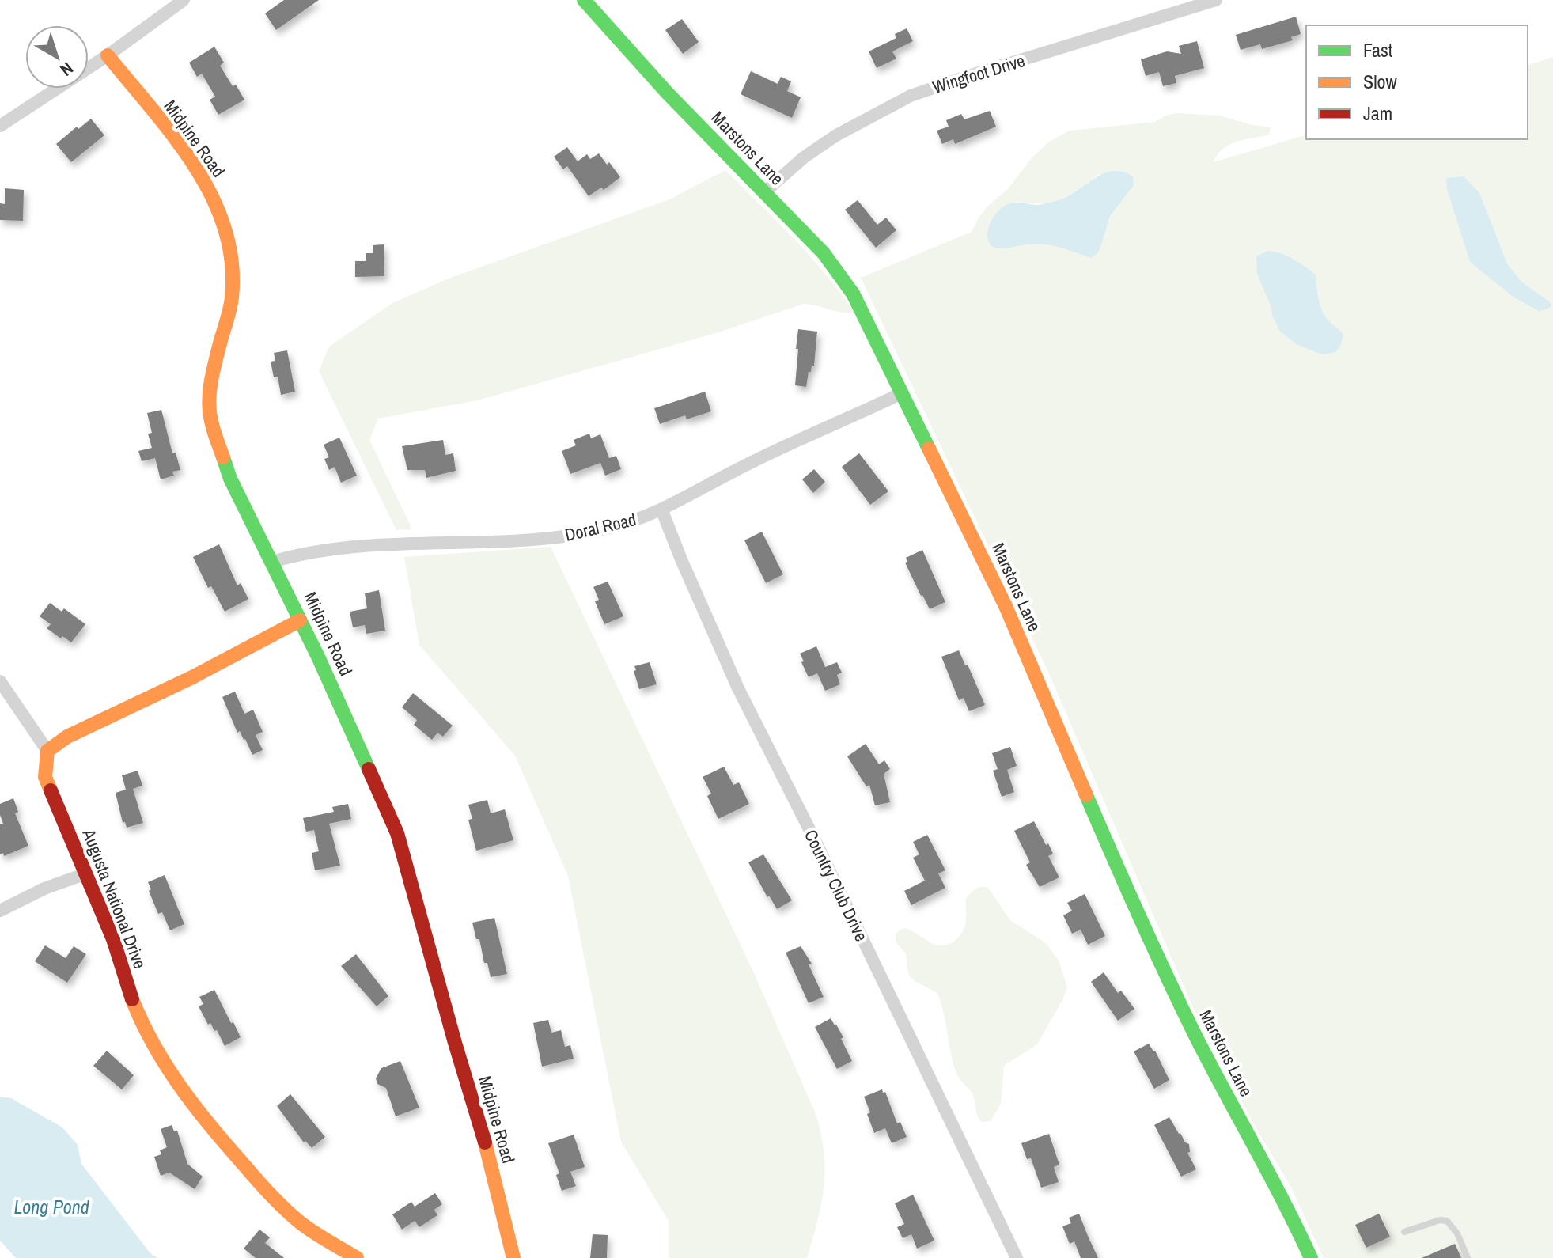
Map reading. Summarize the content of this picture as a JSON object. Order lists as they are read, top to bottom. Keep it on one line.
{"streets":{"street":["Wingfoot Drive","Midpine Road","Marstons Lane","Doral Road","Country Club Drive","Augusta National Drive"]},"crossings":[["Wingfoot Drive","Marstons Lane"],["Midpine Road","Doral Road"],["Marstons Lane","Doral Road"],["Doral Road","Country Club Drive"]],"water":["Long Pond"],"legend":["Fast","Slow","Jam"],"north":"bottom right"}
